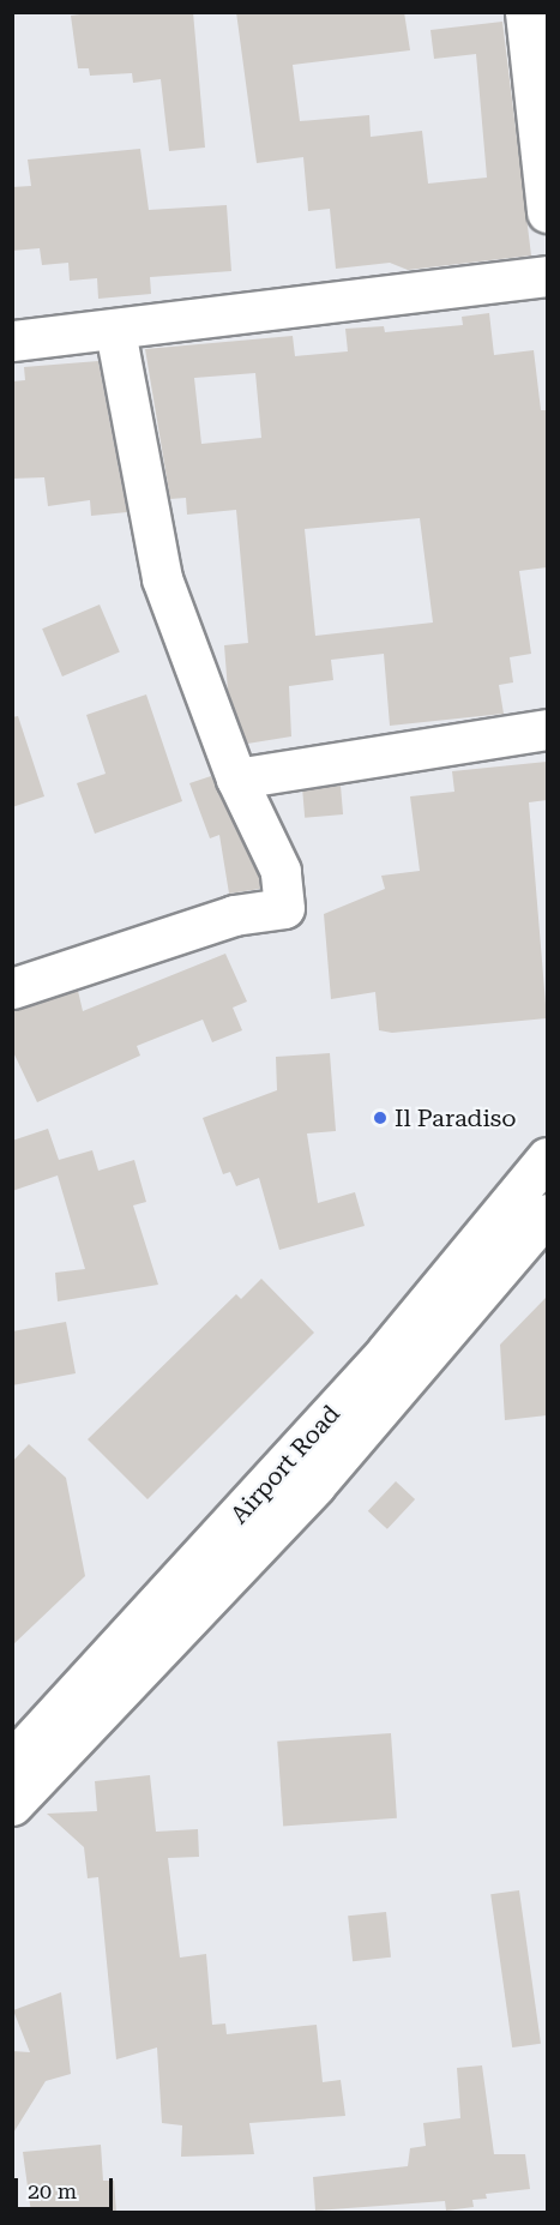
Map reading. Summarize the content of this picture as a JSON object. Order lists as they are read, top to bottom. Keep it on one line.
{"streets":{"street":["Airport Road"]},"places":["Il Paradiso"],"scale_bar":"20 m"}
